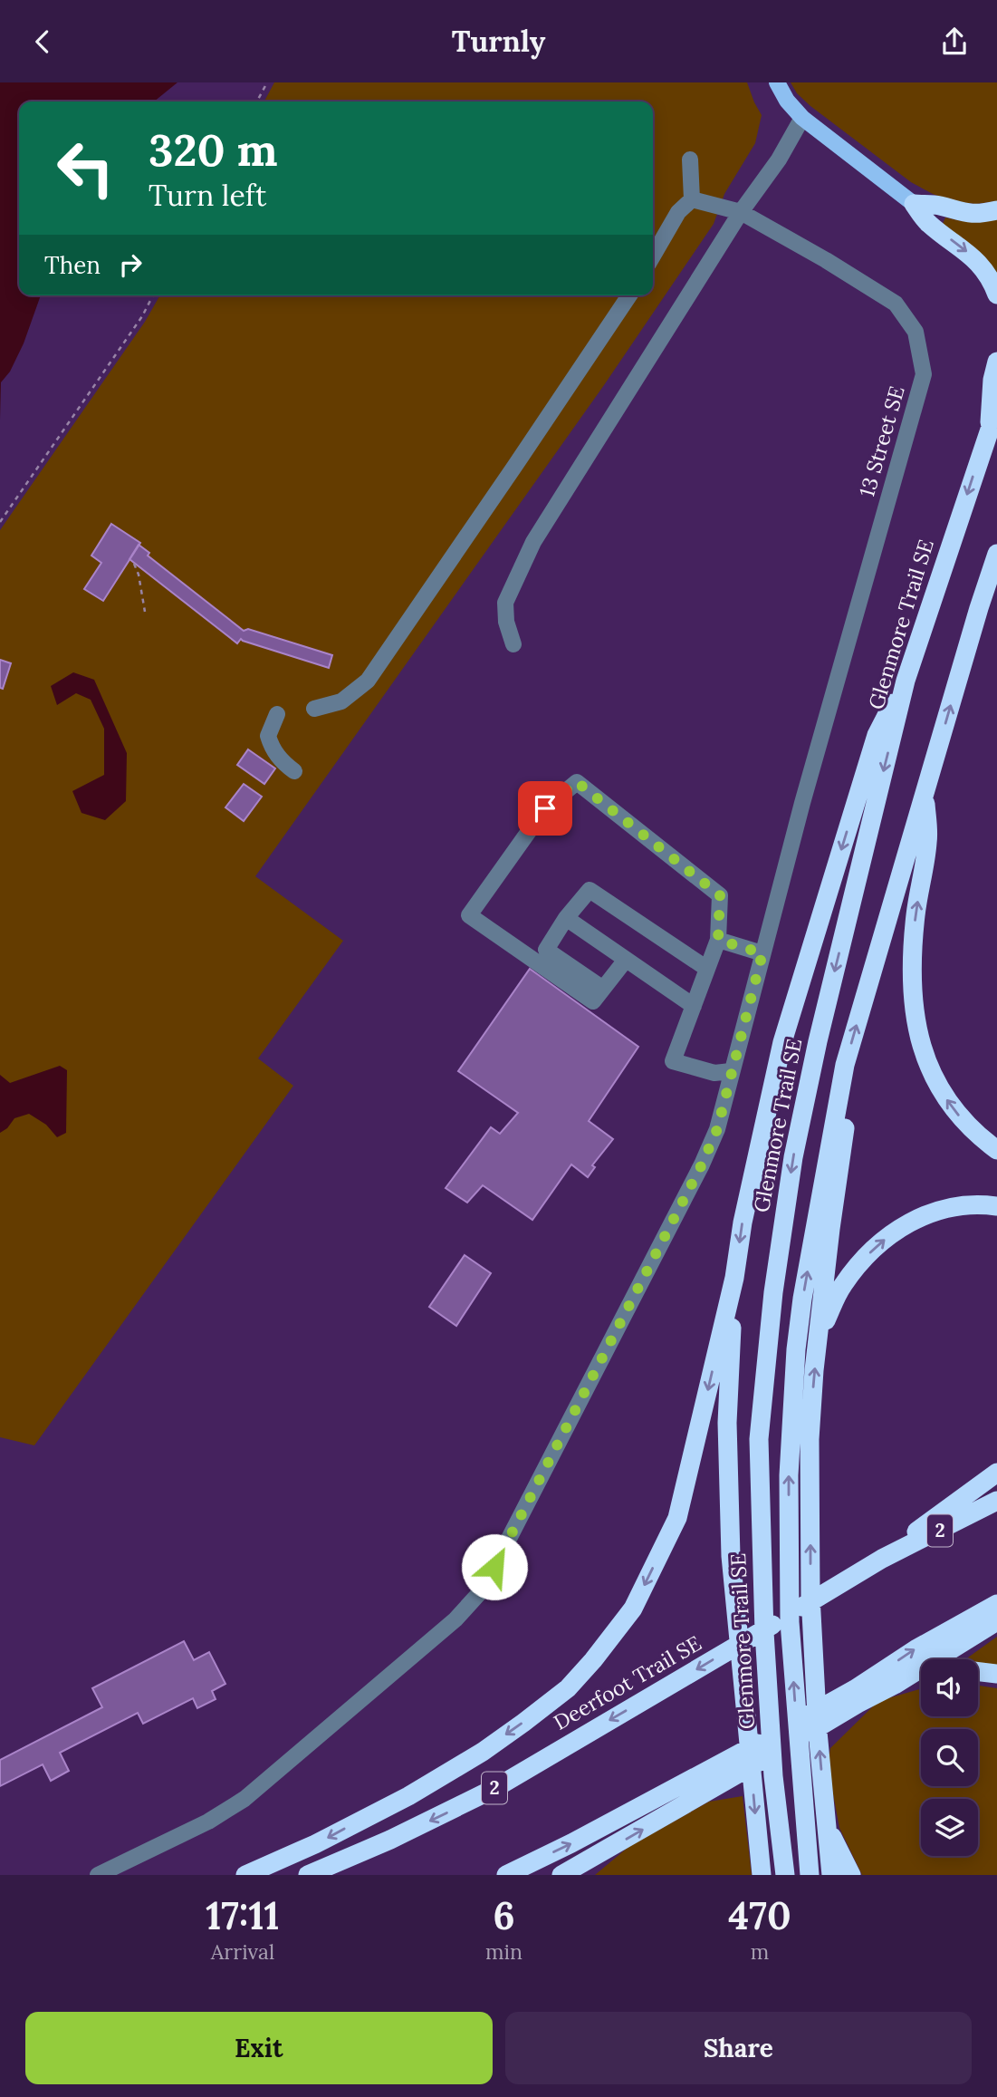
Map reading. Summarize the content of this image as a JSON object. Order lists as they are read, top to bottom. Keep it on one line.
{"streets":{"highway":["Glenmore Trail SE","2","Deerfoot Trail SE"],"lane":["13 Street SE"]},"page":{"header":"Turnly","turn":["320 m","Turn left"],"then":"Then","eta":["17:11","Arrival","6","min","470","m"],"buttons":["Exit","Share"]}}
